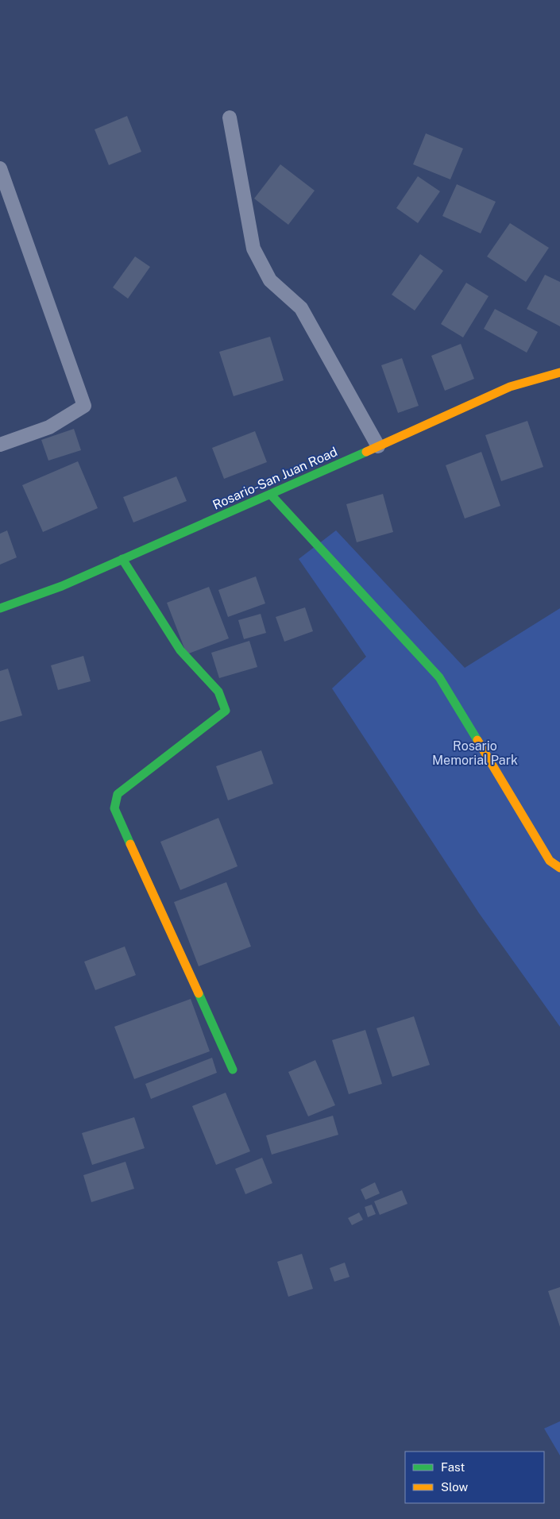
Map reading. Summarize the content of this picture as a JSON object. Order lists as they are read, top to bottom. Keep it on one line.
{"streets":{"street":["Rosario-San Juan Road"]},"parks":["Rosario Memorial Park"],"legend":["Fast","Slow"]}
